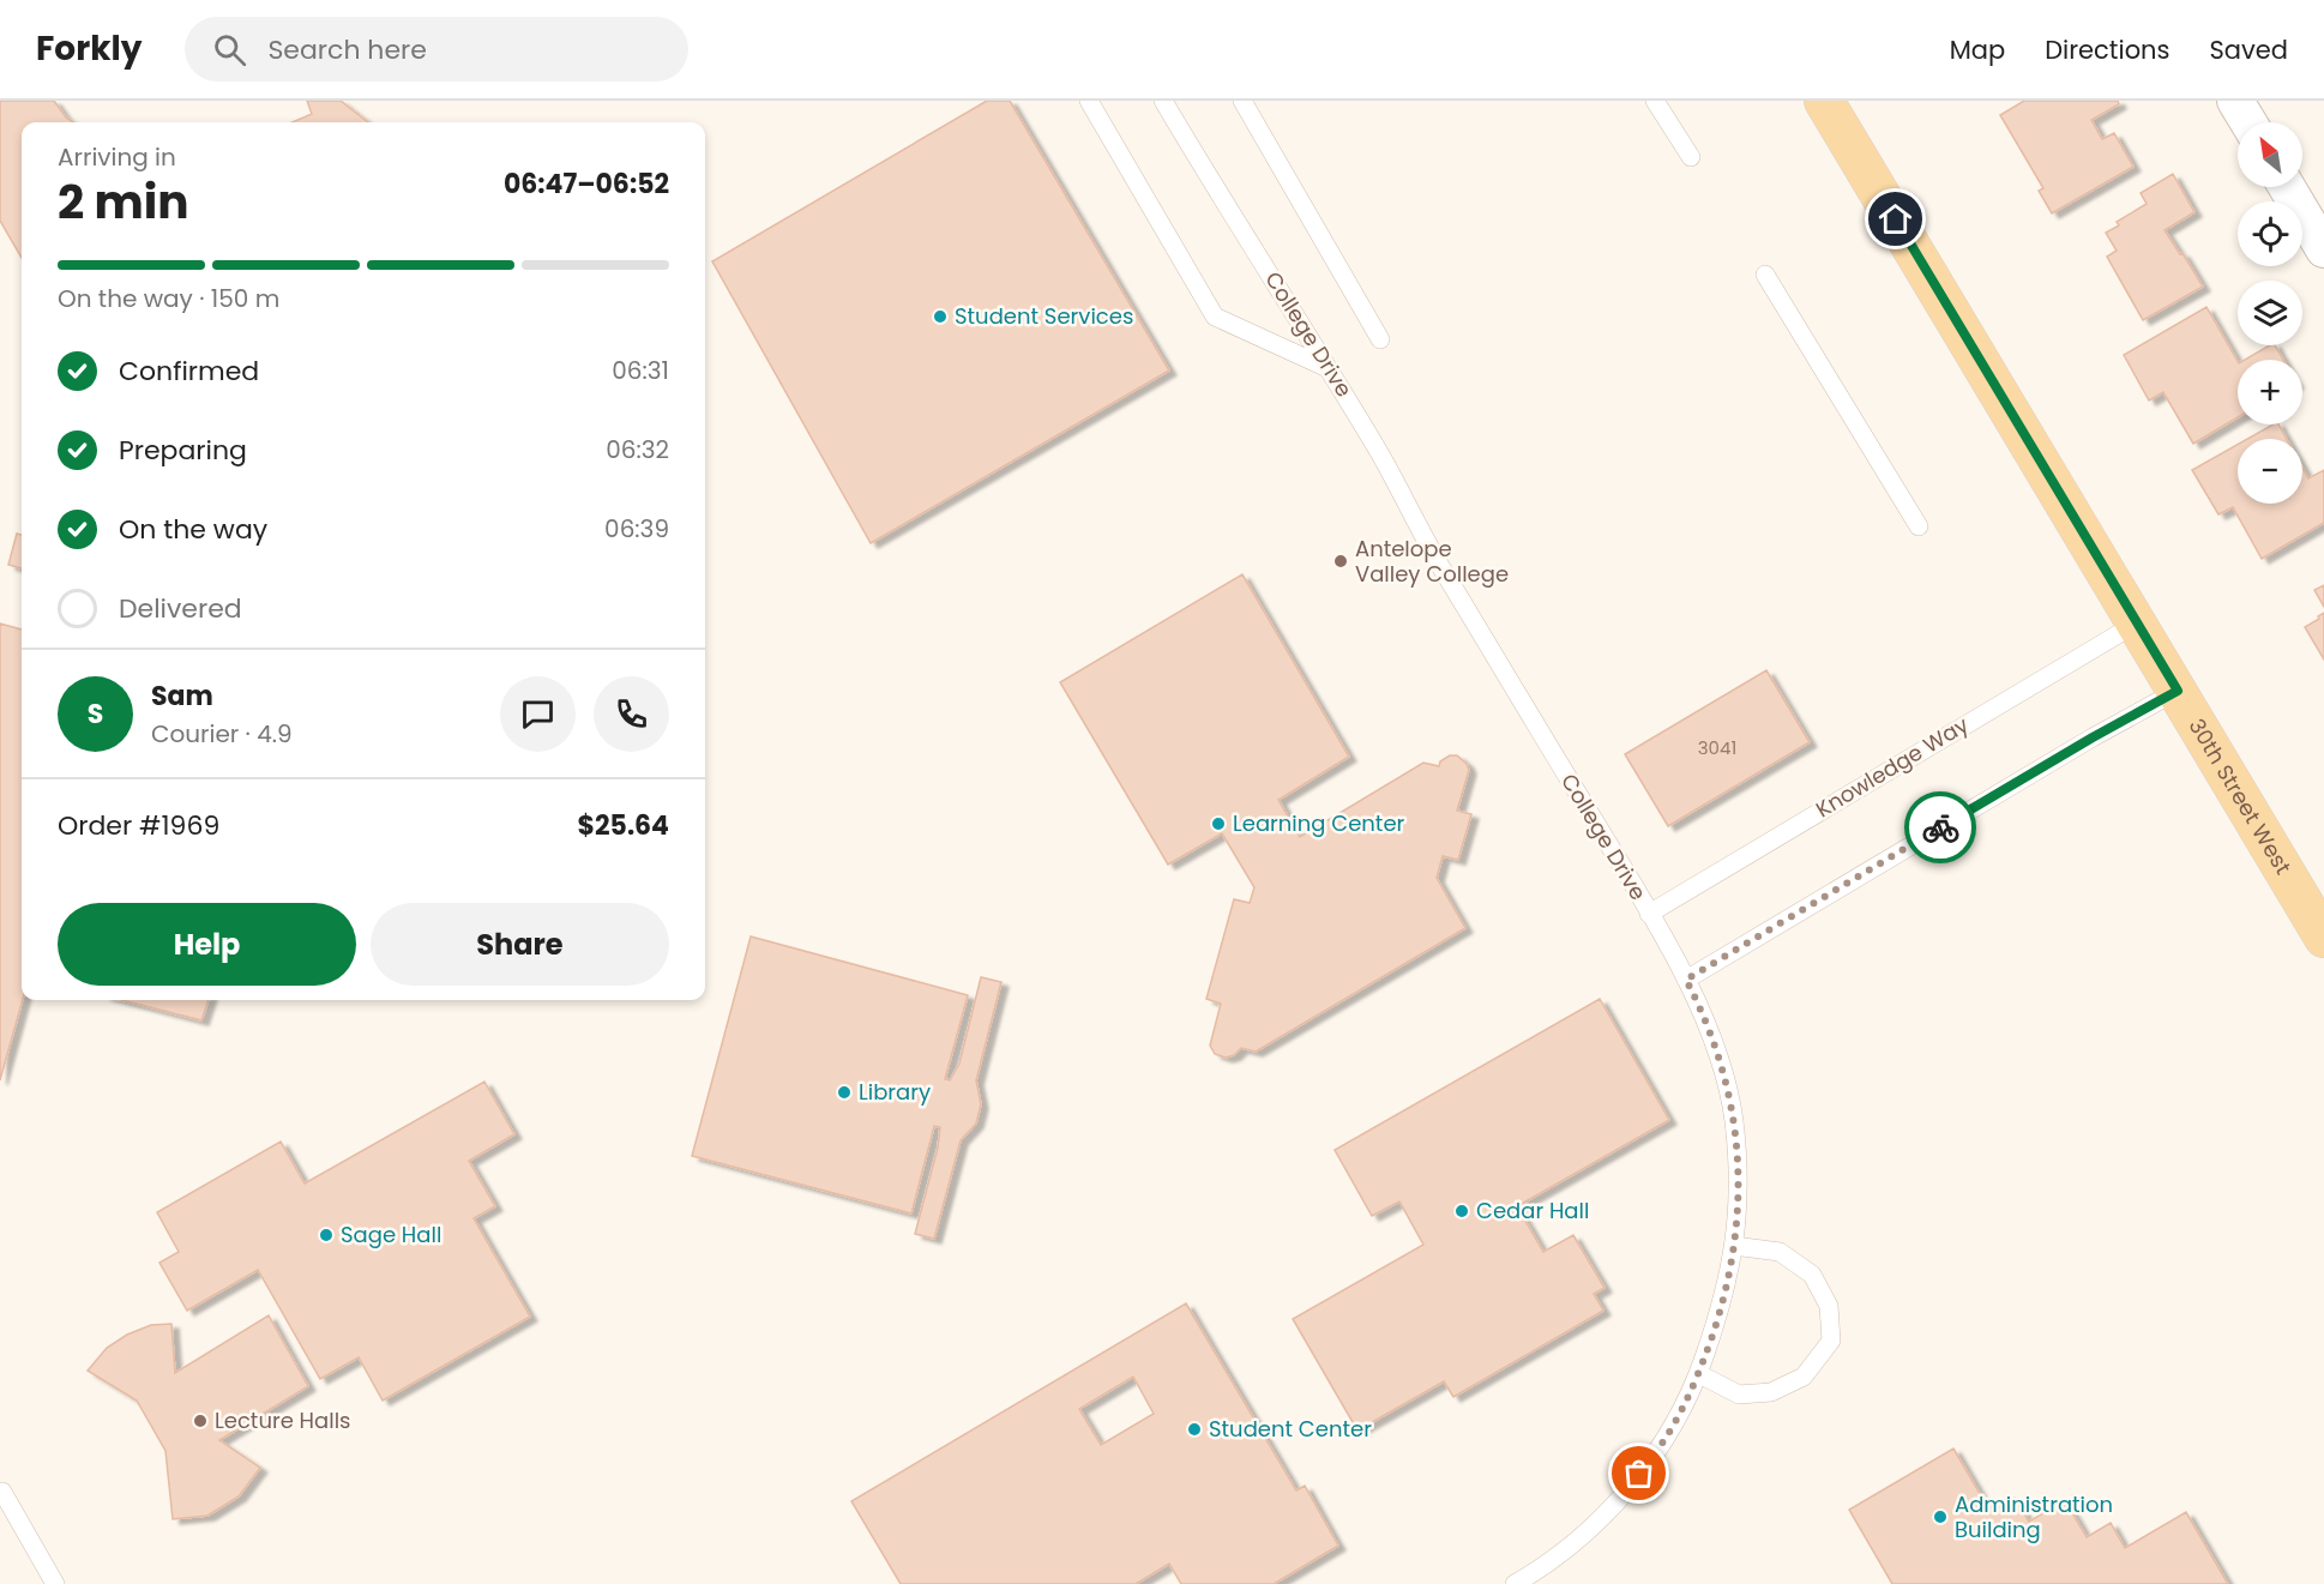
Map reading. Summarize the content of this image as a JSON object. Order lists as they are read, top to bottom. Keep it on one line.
{"streets":{"main road":["30th Street West"],"lane":["College Drive","Knowledge Way"]},"crossings":[["College Drive","Knowledge Way"],["Knowledge Way","30th Street West"]],"places":["Student Services","Antelope Valley College","Learning Center","Library","Cedar Hall","Sage Hall","Lecture Halls","Student Center","Administration Building"],"house_numbers":["3041"],"north":"top left","page":{"header":"Forkly","search":"Search here","nav":["Map","Directions","Saved"],"map_buttons":["+","−"],"heading":["2 min","Arriving in","06:47–06:52"],"panel":["Sam","Courier · 4.9","Order #1969","$25.64"],"bar":"On the way · 150 m","list":[["Confirmed","06:31"],["Preparing","06:32"],["On the way","06:39"],"Delivered"],"round":"S","buttons":["Help","Share"]}}
